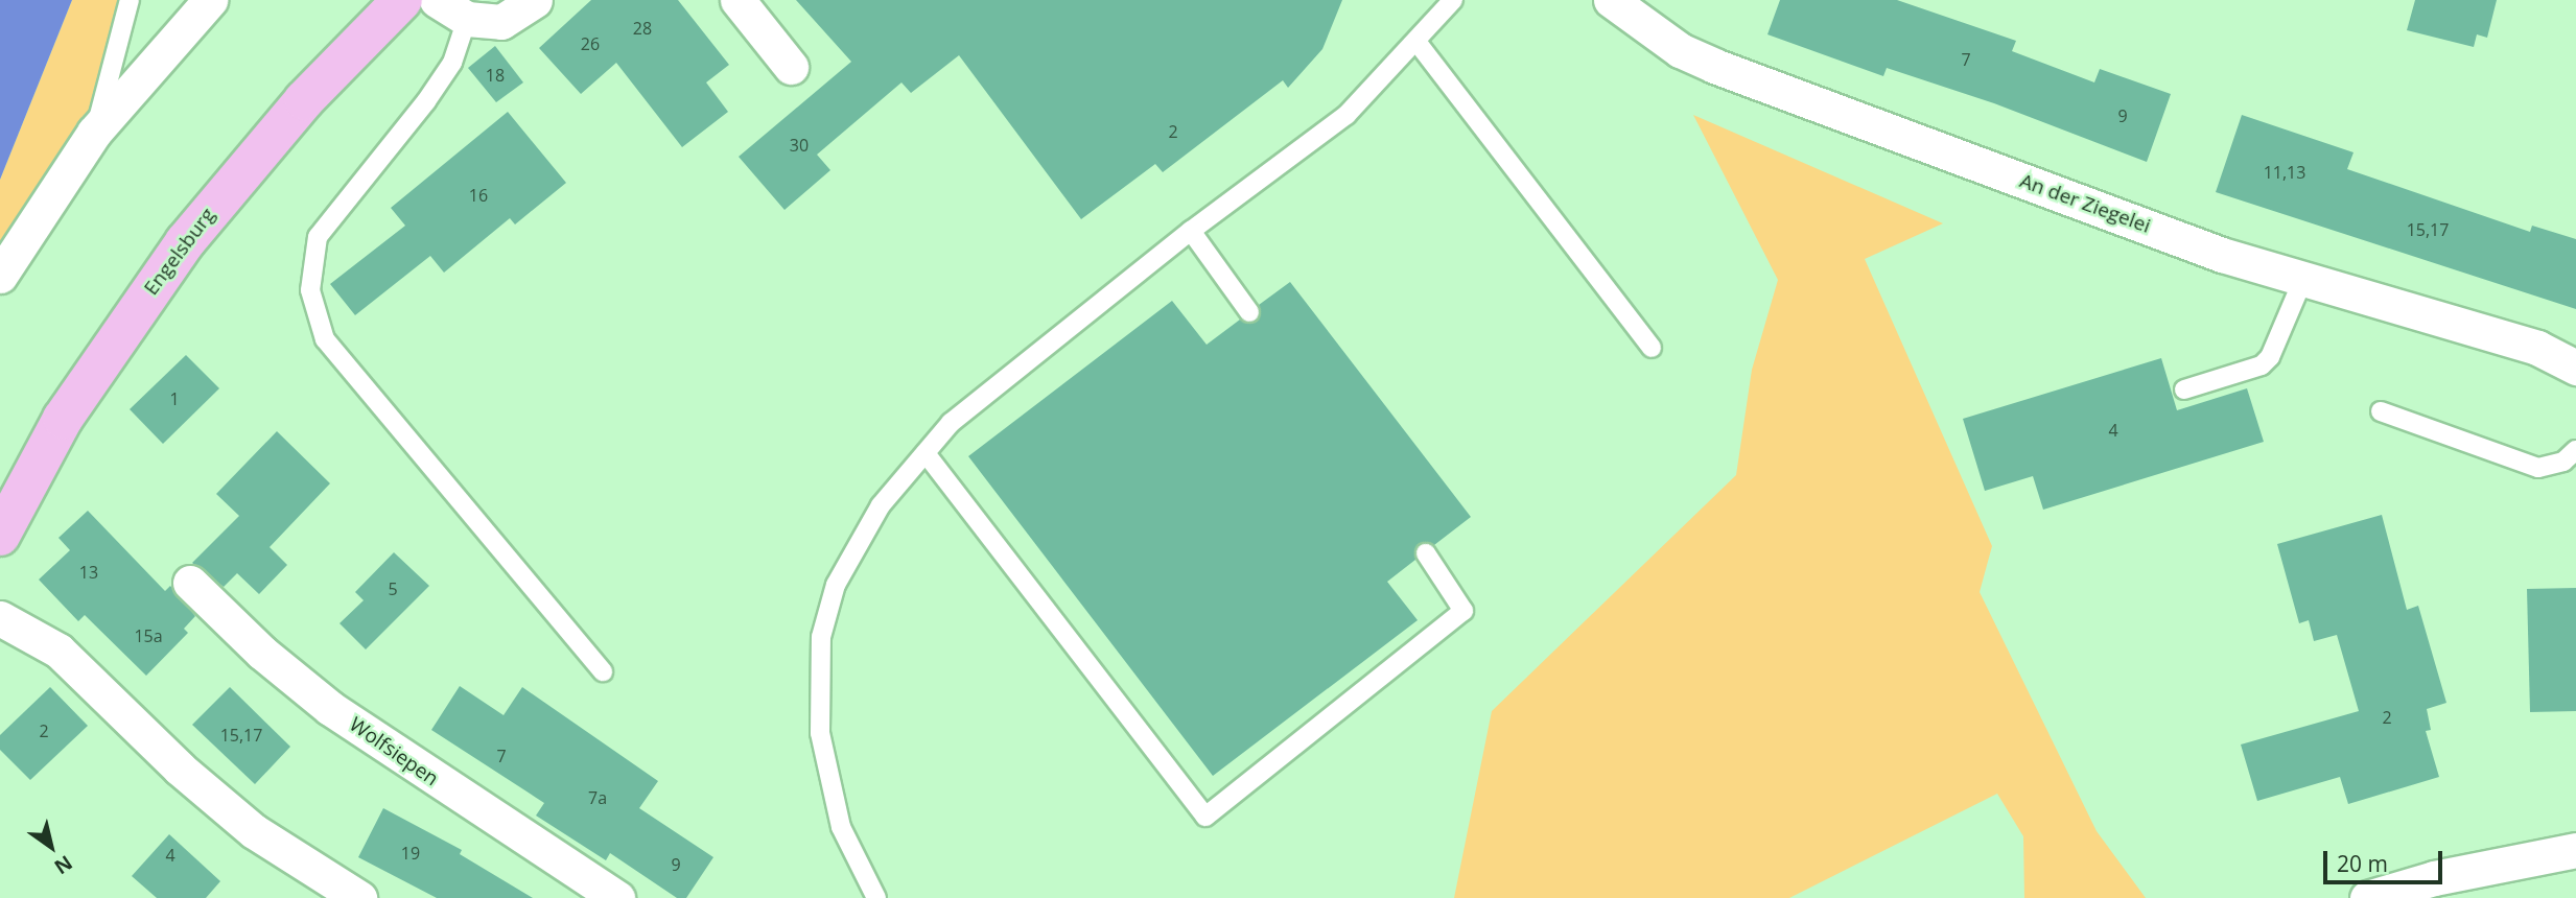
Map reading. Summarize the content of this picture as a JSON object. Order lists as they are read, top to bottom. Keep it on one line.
{"streets":{"main road":["Engelsburg"],"street":["An der Ziegelei","Wolfsiepen"]},"house_numbers":["28","26","7","18","9","2","30","11,13","16","15,17","1","4","13","5","15a","2","2","15,17","7","7a","19","4","9"],"scale_bar":"20 m","north":"bottom right"}
